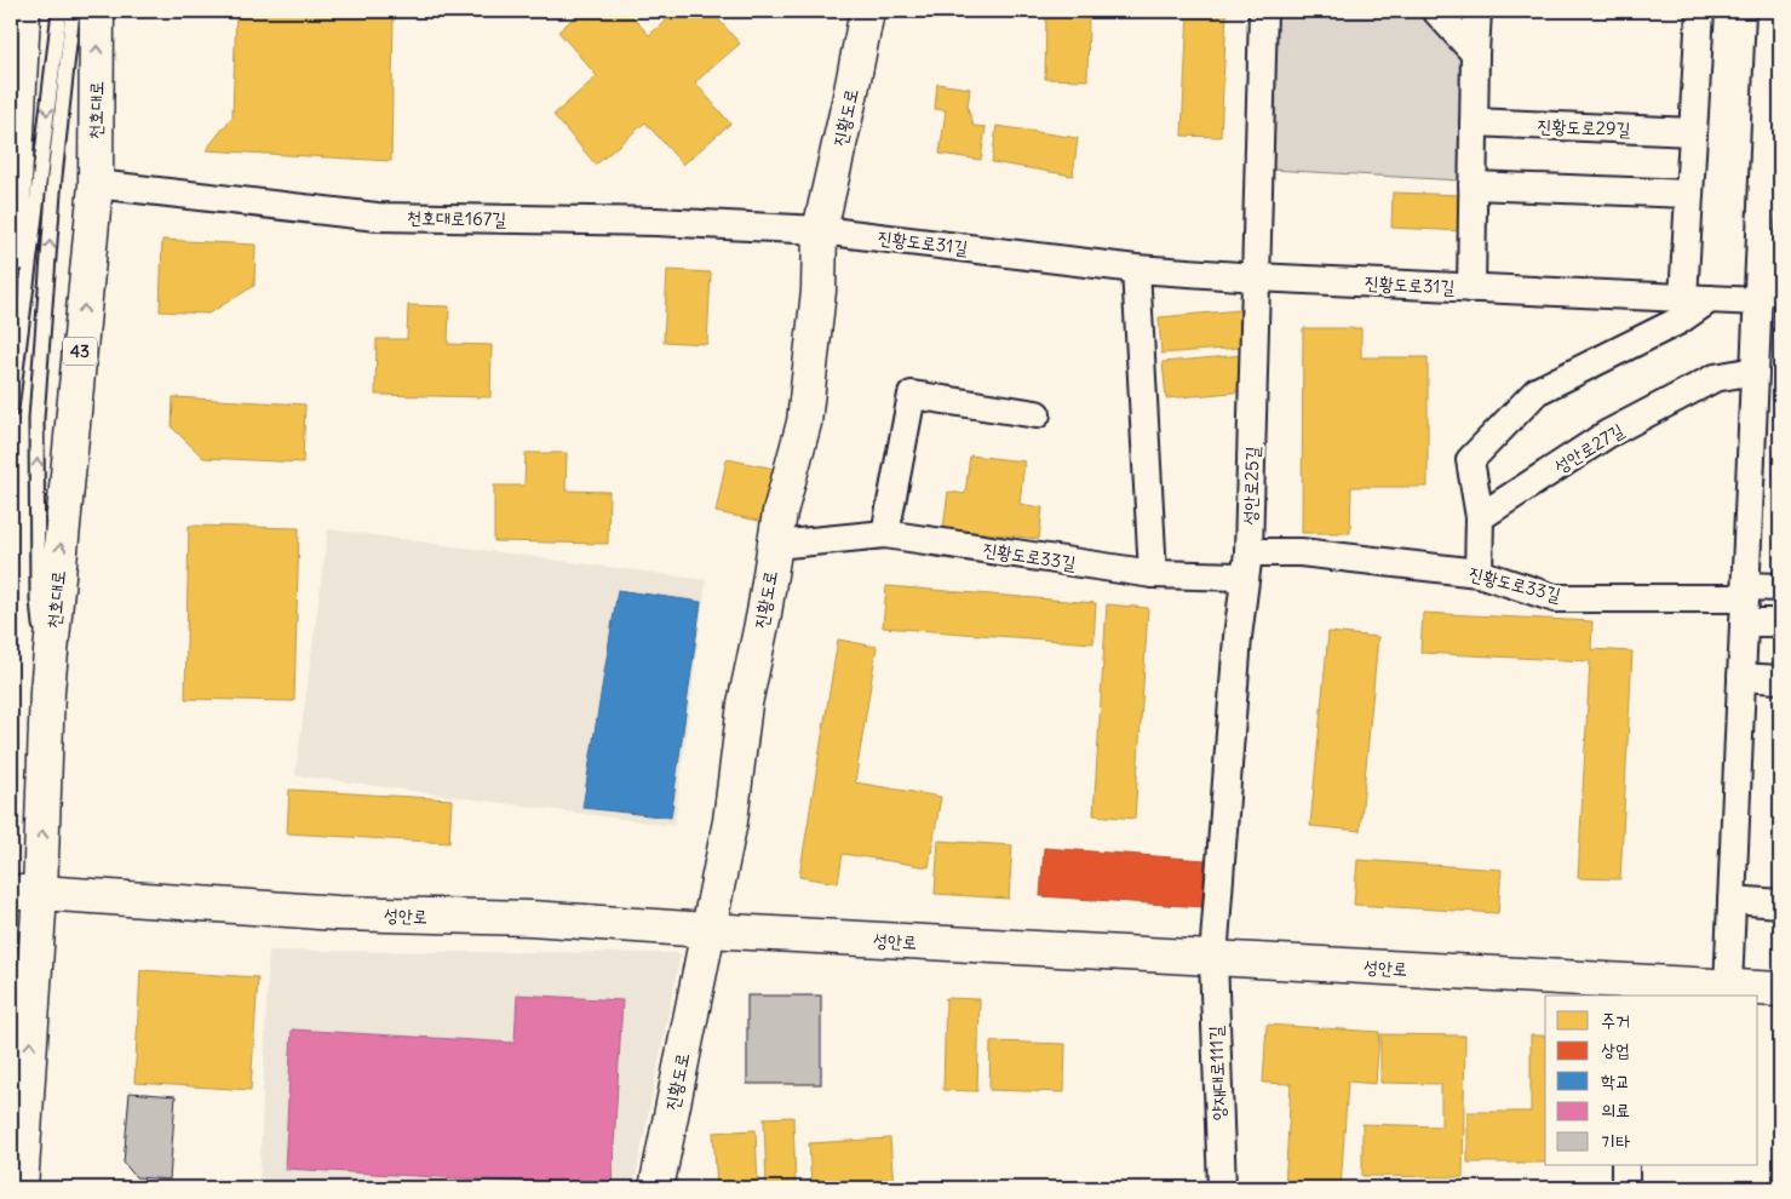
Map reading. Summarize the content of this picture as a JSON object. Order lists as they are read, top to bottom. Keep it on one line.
{"streets":{"main road":["천호대로","진황도로","43","성안로"],"street":["진황도로29길","천호대로167길","진황도로31길","성안로27길","성안로25길","진황도로33길","양재대로111길"]},"crossings":[["천호대로","천호대로167길"],["천호대로","성안로"],["진황도로","천호대로167길"],["진황도로","진황도로31길"],["진황도로","진황도로33길"],["진황도로","성안로"],["천호대로167길","진황도로31길"],["진황도로31길","성안로25길"],["성안로25길","진황도로33길"],["성안로25길","성안로"],["성안로25길","양재대로111길"],["성안로","양재대로111길"]],"one_way":["천호대로"],"legend":["주거","상업","학교","의료","기타"]}
